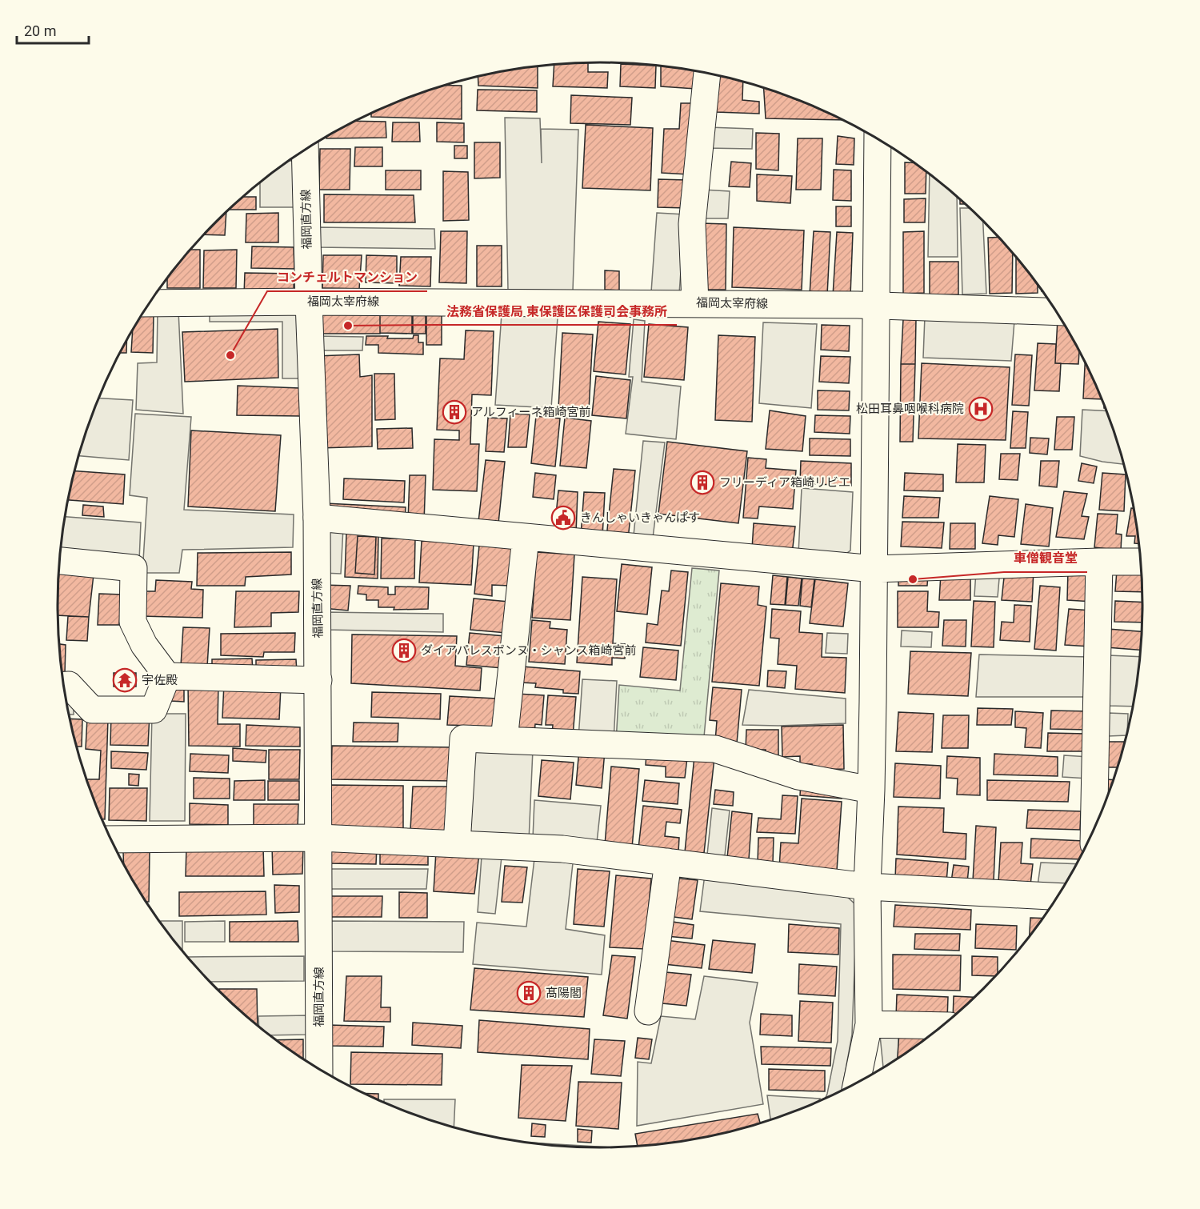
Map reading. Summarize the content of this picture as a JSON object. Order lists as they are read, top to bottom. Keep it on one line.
{"streets":{"street":["福岡直方線","福岡太宰府線"]},"crossings":[["福岡直方線","福岡太宰府線"]],"places":{"other":["法務省保護局 東保護区保護司会事務所","コンチェルトマンション","車僧観音堂"],"hospital":["松田耳鼻咽喉科病院"],"building":["アルフィーネ箱崎宮前","フリーディア箱崎リビエ","ダイアパレスボンヌ・シャンス箱崎宮前","髙陽閣"],"public building":["きんしゃいきゃんぱす"],"temple":["宇佐殿"]},"scale_bar":"20 m"}
